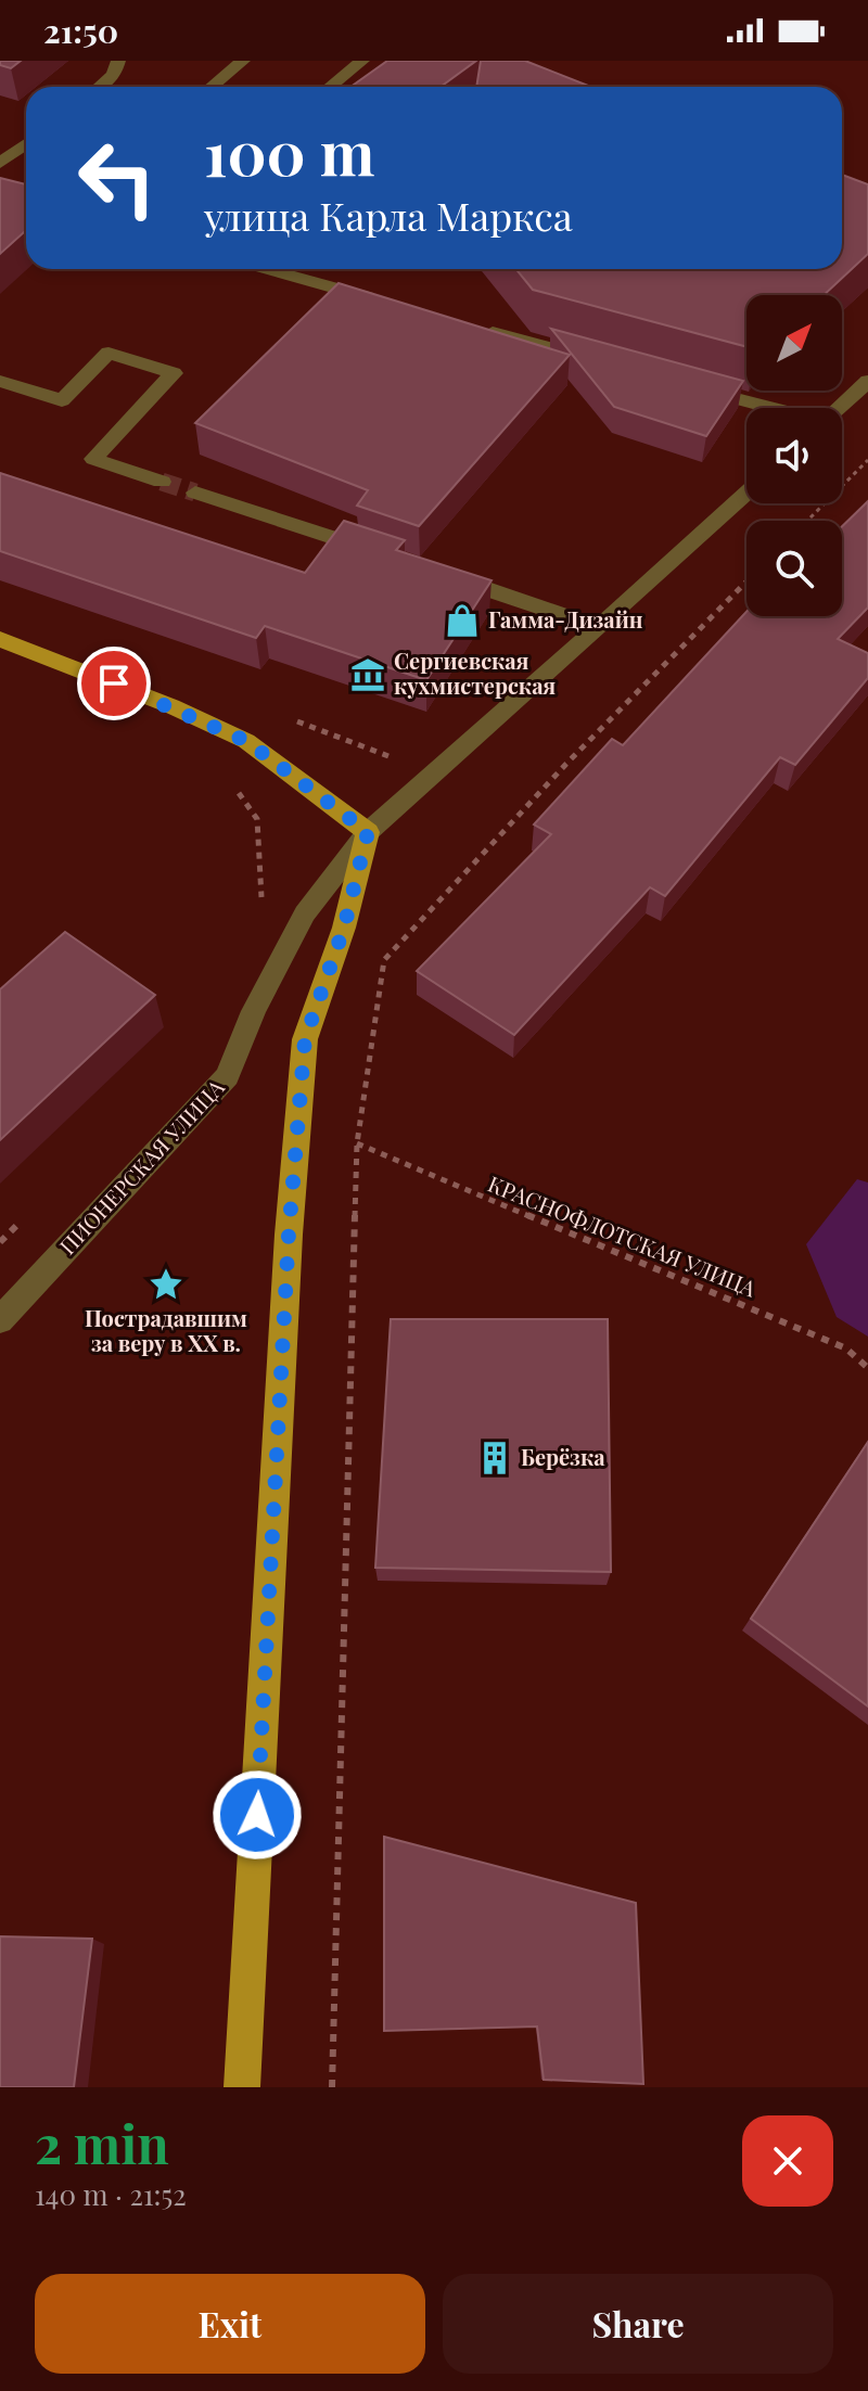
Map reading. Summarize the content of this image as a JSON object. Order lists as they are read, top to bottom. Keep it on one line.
{"streets":{"street":["ПИОНЕРСКАЯ УЛИЦА"],"path":["КРАСНОФЛОТСКАЯ УЛИЦА"]},"places":{"shop":["Гамма-Дизайн"],"museum":["Сергиевская кухмистерская"],"place":["Пострадавшим за веру в XX в."],"building":["Берёзка"]},"north":"top right","page":{"status":"21:50","turn":["100 m","улица Карла Маркса"],"heading":["2 min","140 m · 21:52"],"buttons":["Exit","Share"]}}
